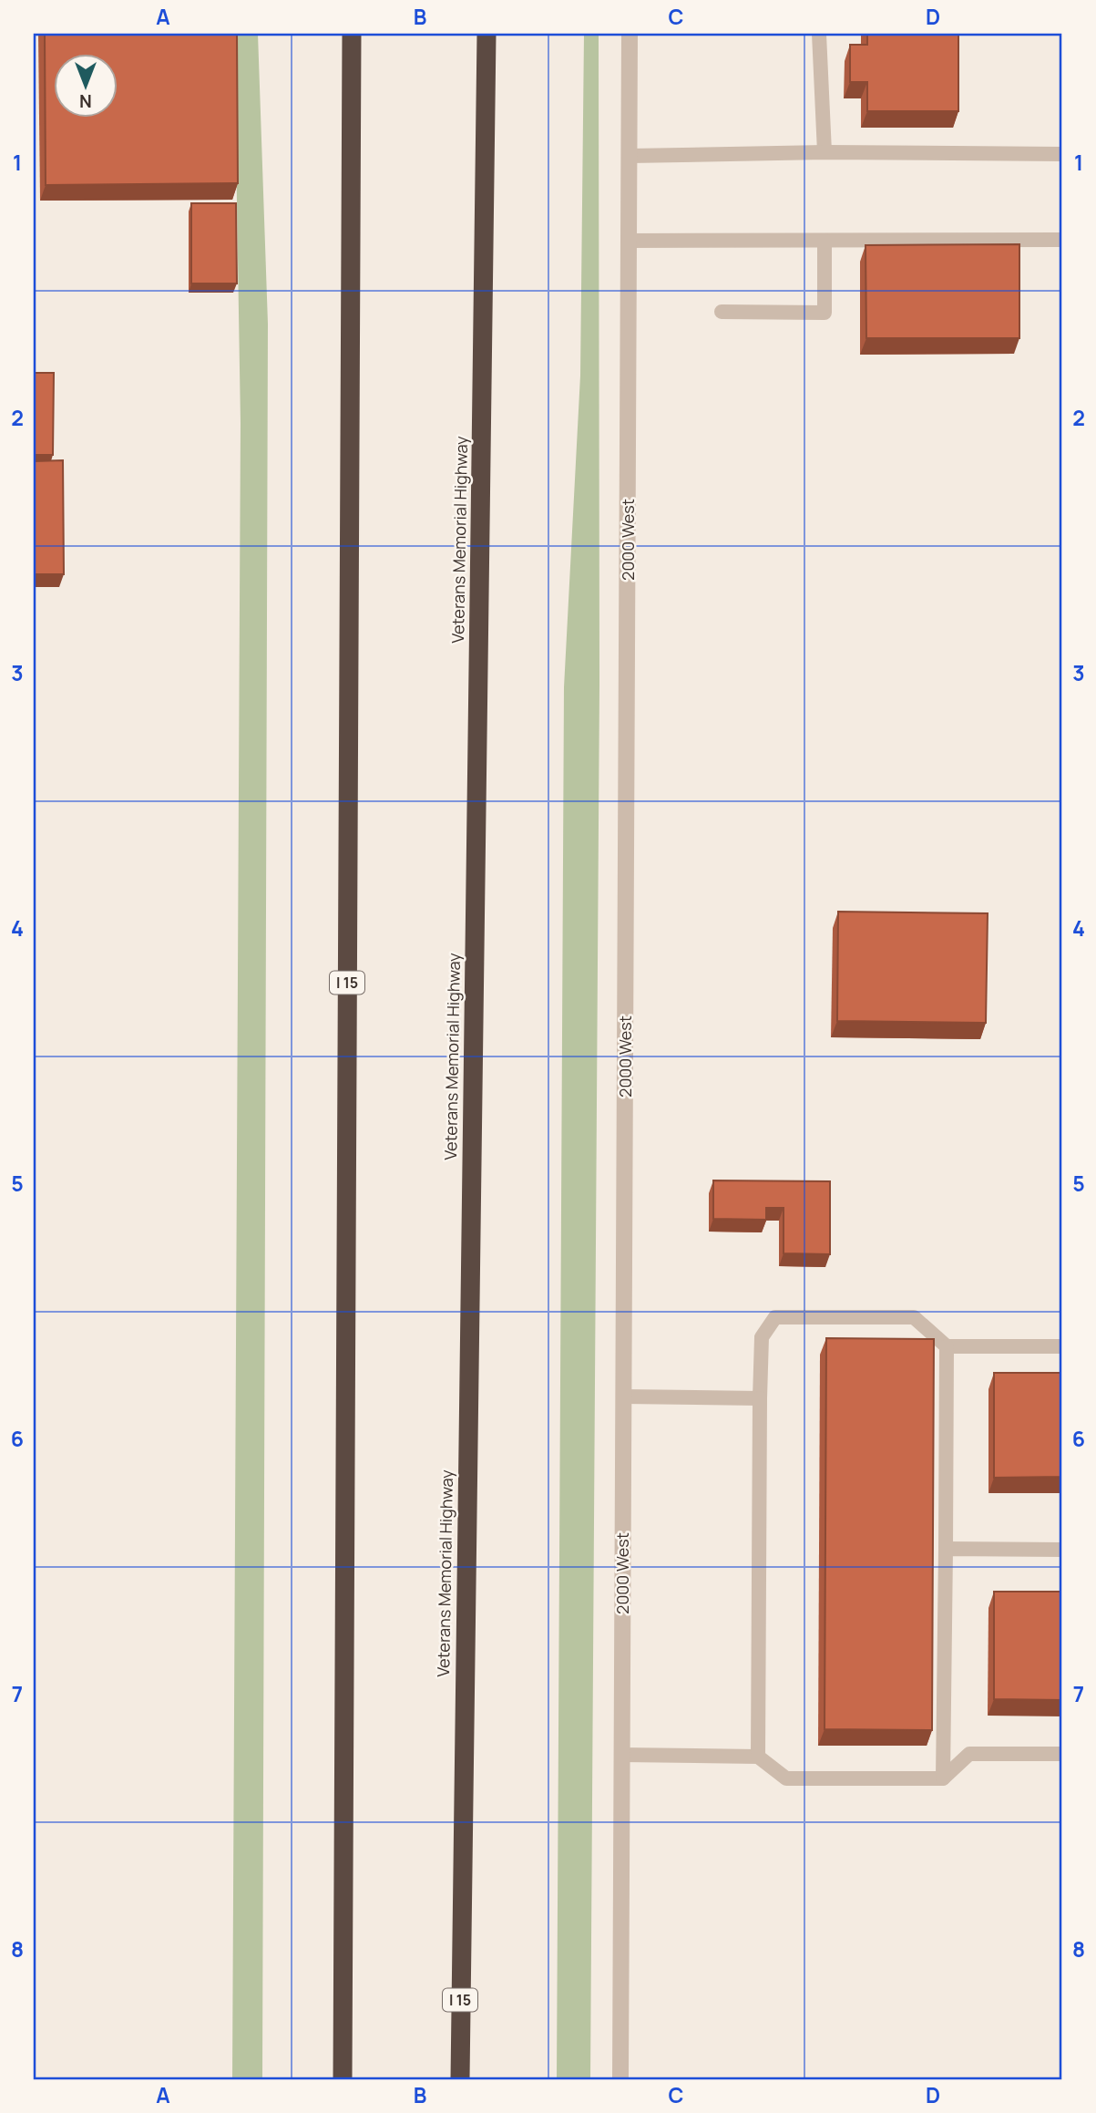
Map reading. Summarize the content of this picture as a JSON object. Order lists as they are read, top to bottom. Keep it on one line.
{"streets":{"highway":["Veterans Memorial Highway","I 15"],"street":["2000 West"]},"north":"bottom","grid":{"columns":["A","B","C","D"],"rows":["1","2","3","4","5","6","7","8"]}}
